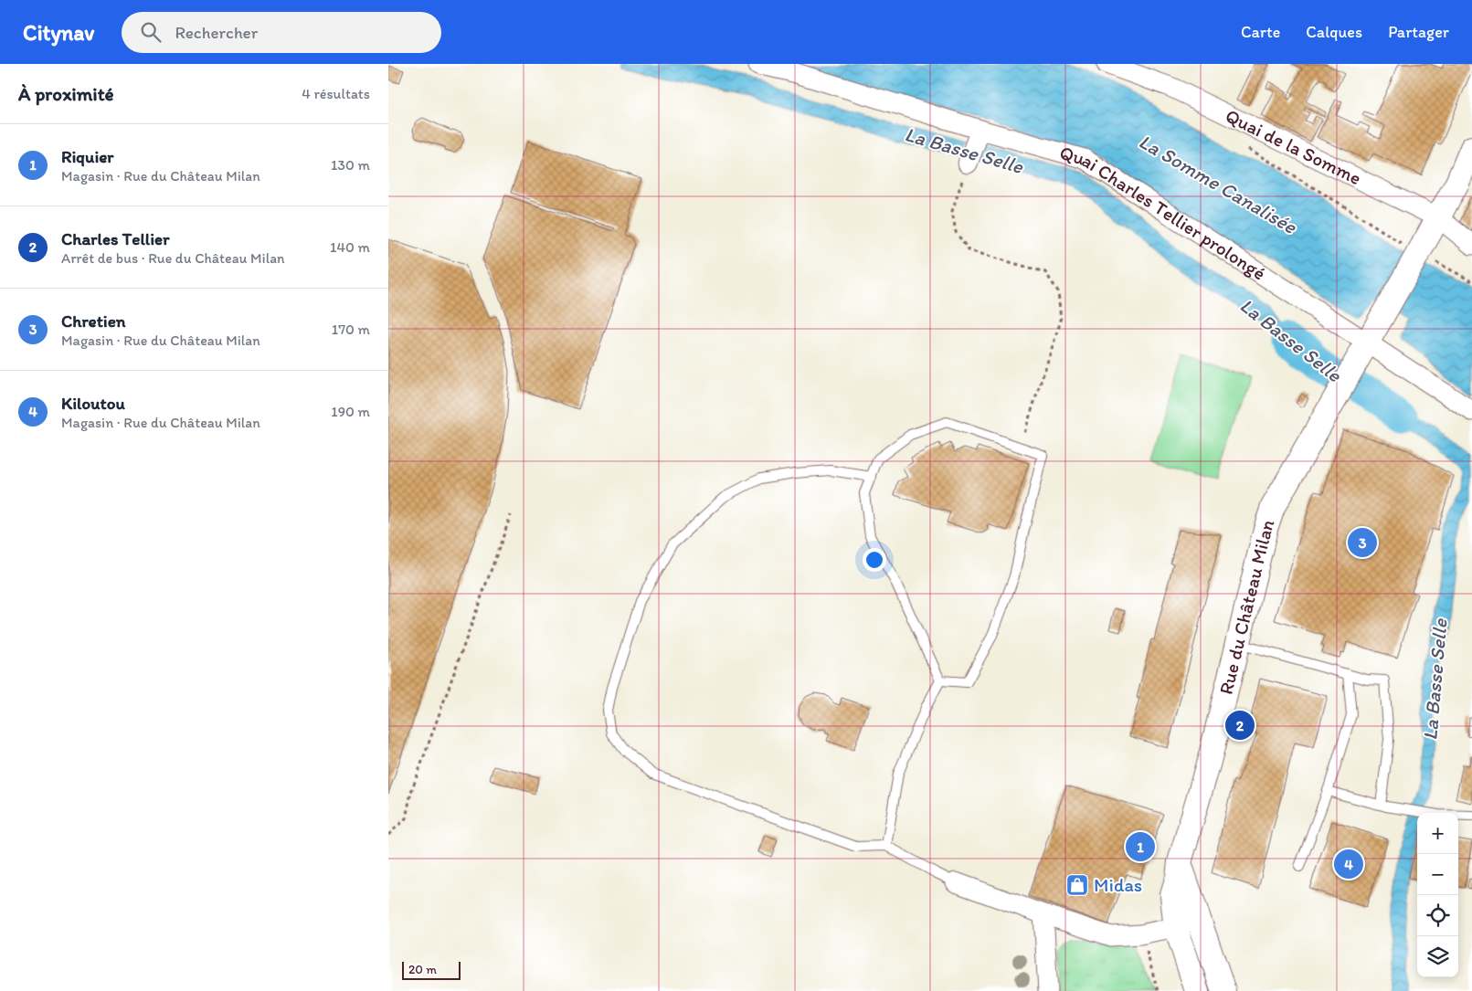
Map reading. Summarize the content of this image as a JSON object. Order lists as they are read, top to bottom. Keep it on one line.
{"streets":{"street":["Quai de la Somme","Quai Charles Tellier prolongé","Rue du Château Milan"]},"crossings":[["Quai de la Somme","Rue du Château Milan"],["Quai Charles Tellier prolongé","Rue du Château Milan"]],"water":["La Basse Selle","La Somme Canalisée"],"places":{"shop":["Midas"]},"scale_bar":"20 m","page":{"header":"Citynav","search":"Rechercher","nav":["Carte","Calques","Partager"],"heading":["À proximité","4 résultats"],"list":[{"mark":"1","name":"Riquier","note":"Magasin · Rue du Château Milan","value":"130 m"},{"mark":"2","name":"Charles Tellier","note":"Arrêt de bus · Rue du Château Milan","value":"140 m"},{"mark":"3","name":"Chretien","note":"Magasin · Rue du Château Milan","value":"170 m"},{"mark":"4","name":"Kiloutou","note":"Magasin · Rue du Château Milan","value":"190 m"}],"pins":["3","2","1","4"],"map_buttons":["+","−"],"scale":"20 m"}}
